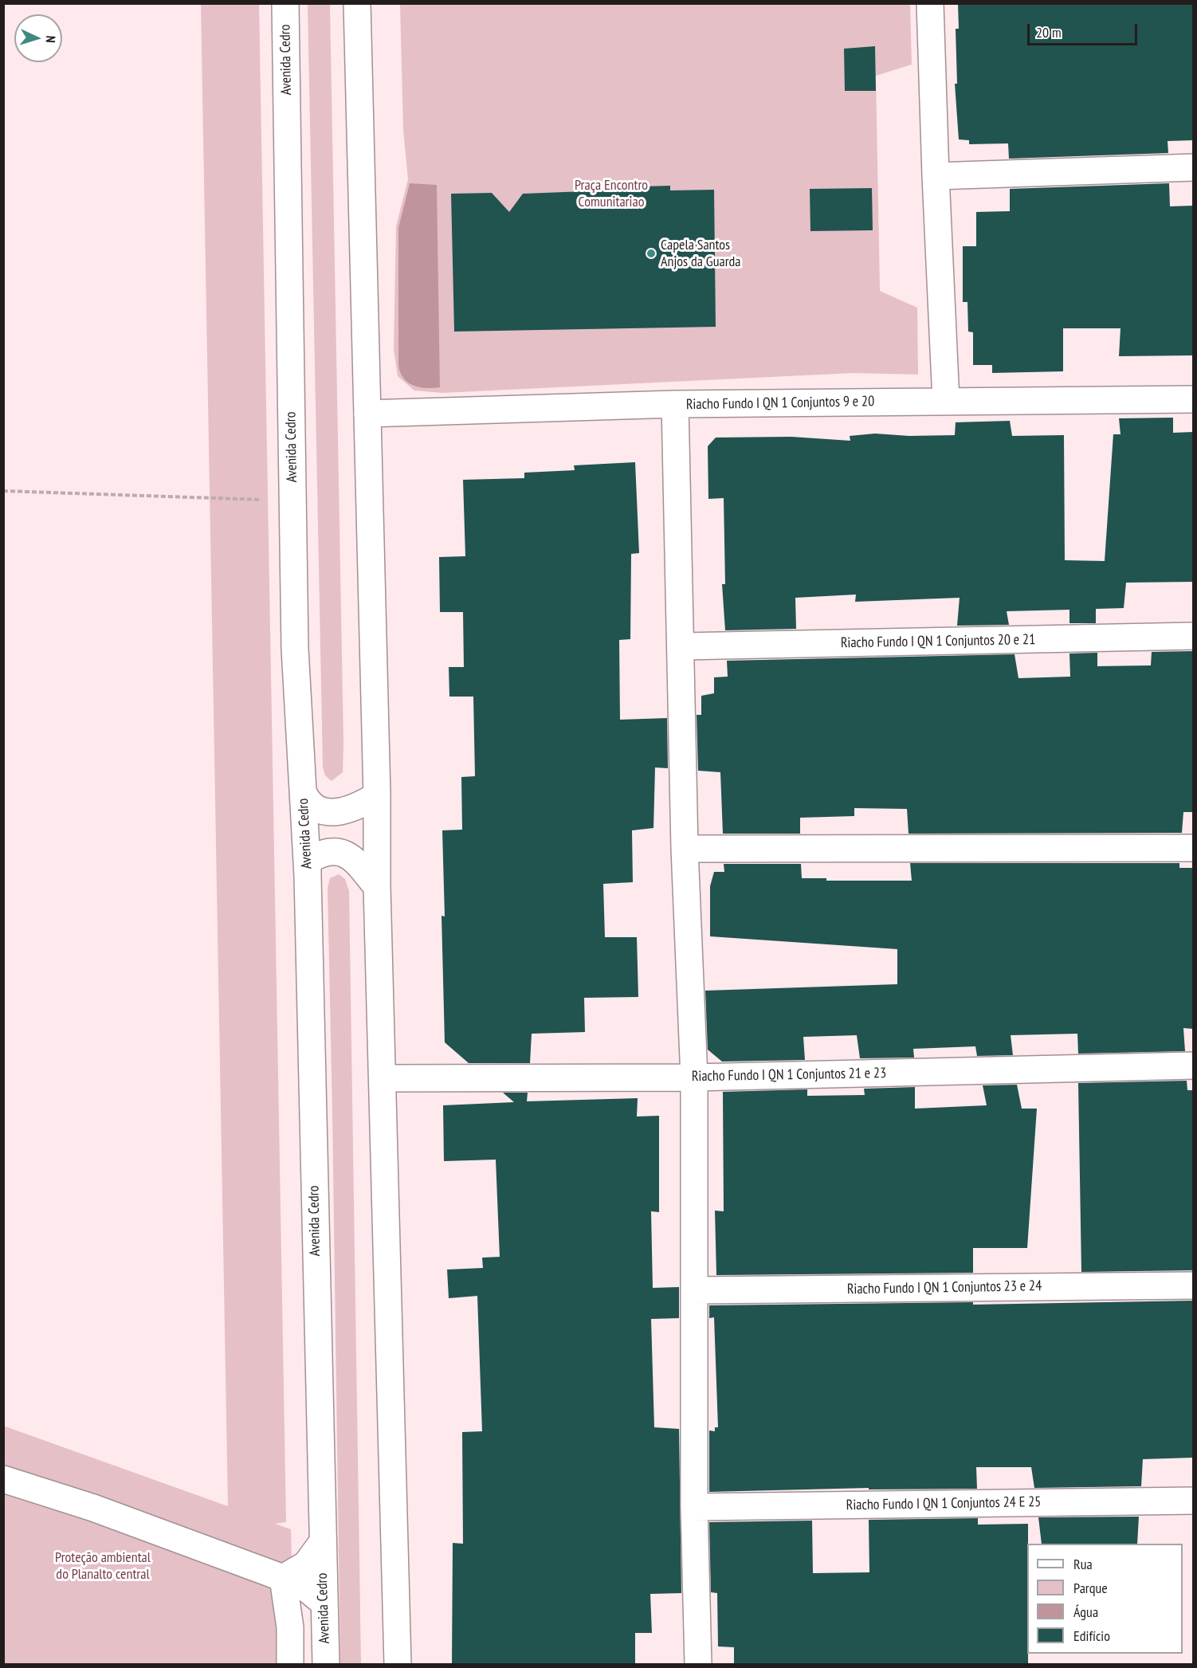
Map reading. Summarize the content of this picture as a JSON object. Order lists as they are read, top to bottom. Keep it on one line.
{"streets":{"street":["Avenida Cedro","Riacho Fundo I QN 1 Conjuntos 9 e 20","Riacho Fundo I QN 1 Conjuntos 20 e 21","Riacho Fundo I QN 1 Conjuntos 21 e 23","Riacho Fundo I QN 1 Conjuntos 23 e 24","Riacho Fundo I QN 1 Conjuntos 24 E 25"]},"parks":["Praça Encontro Comunitariao","Proteção ambiental do Planalto central"],"places":["Capela Santos Anjos da Guarda"],"legend":["Rua","Parque","Água","Edifício"],"scale_bar":"20 m","north":"right"}
